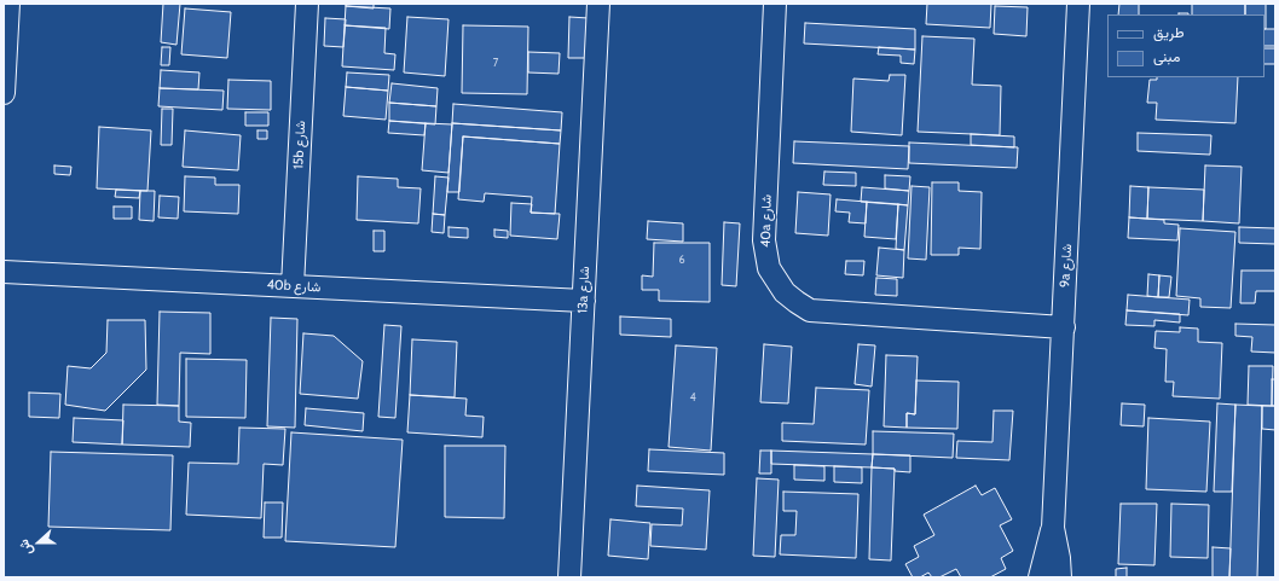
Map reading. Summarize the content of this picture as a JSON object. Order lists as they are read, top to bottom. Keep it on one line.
{"streets":{"street":["15b شارع","40a شارع","9a شارع","40b شارع","13a شارع"]},"crossings":[["15b شارع","40b شارع"],["40a شارع","9a شارع"],["40b شارع","13a شارع"]],"house_numbers":["7","6","4"],"legend":["طريق","مبنى"],"north":"left"}
